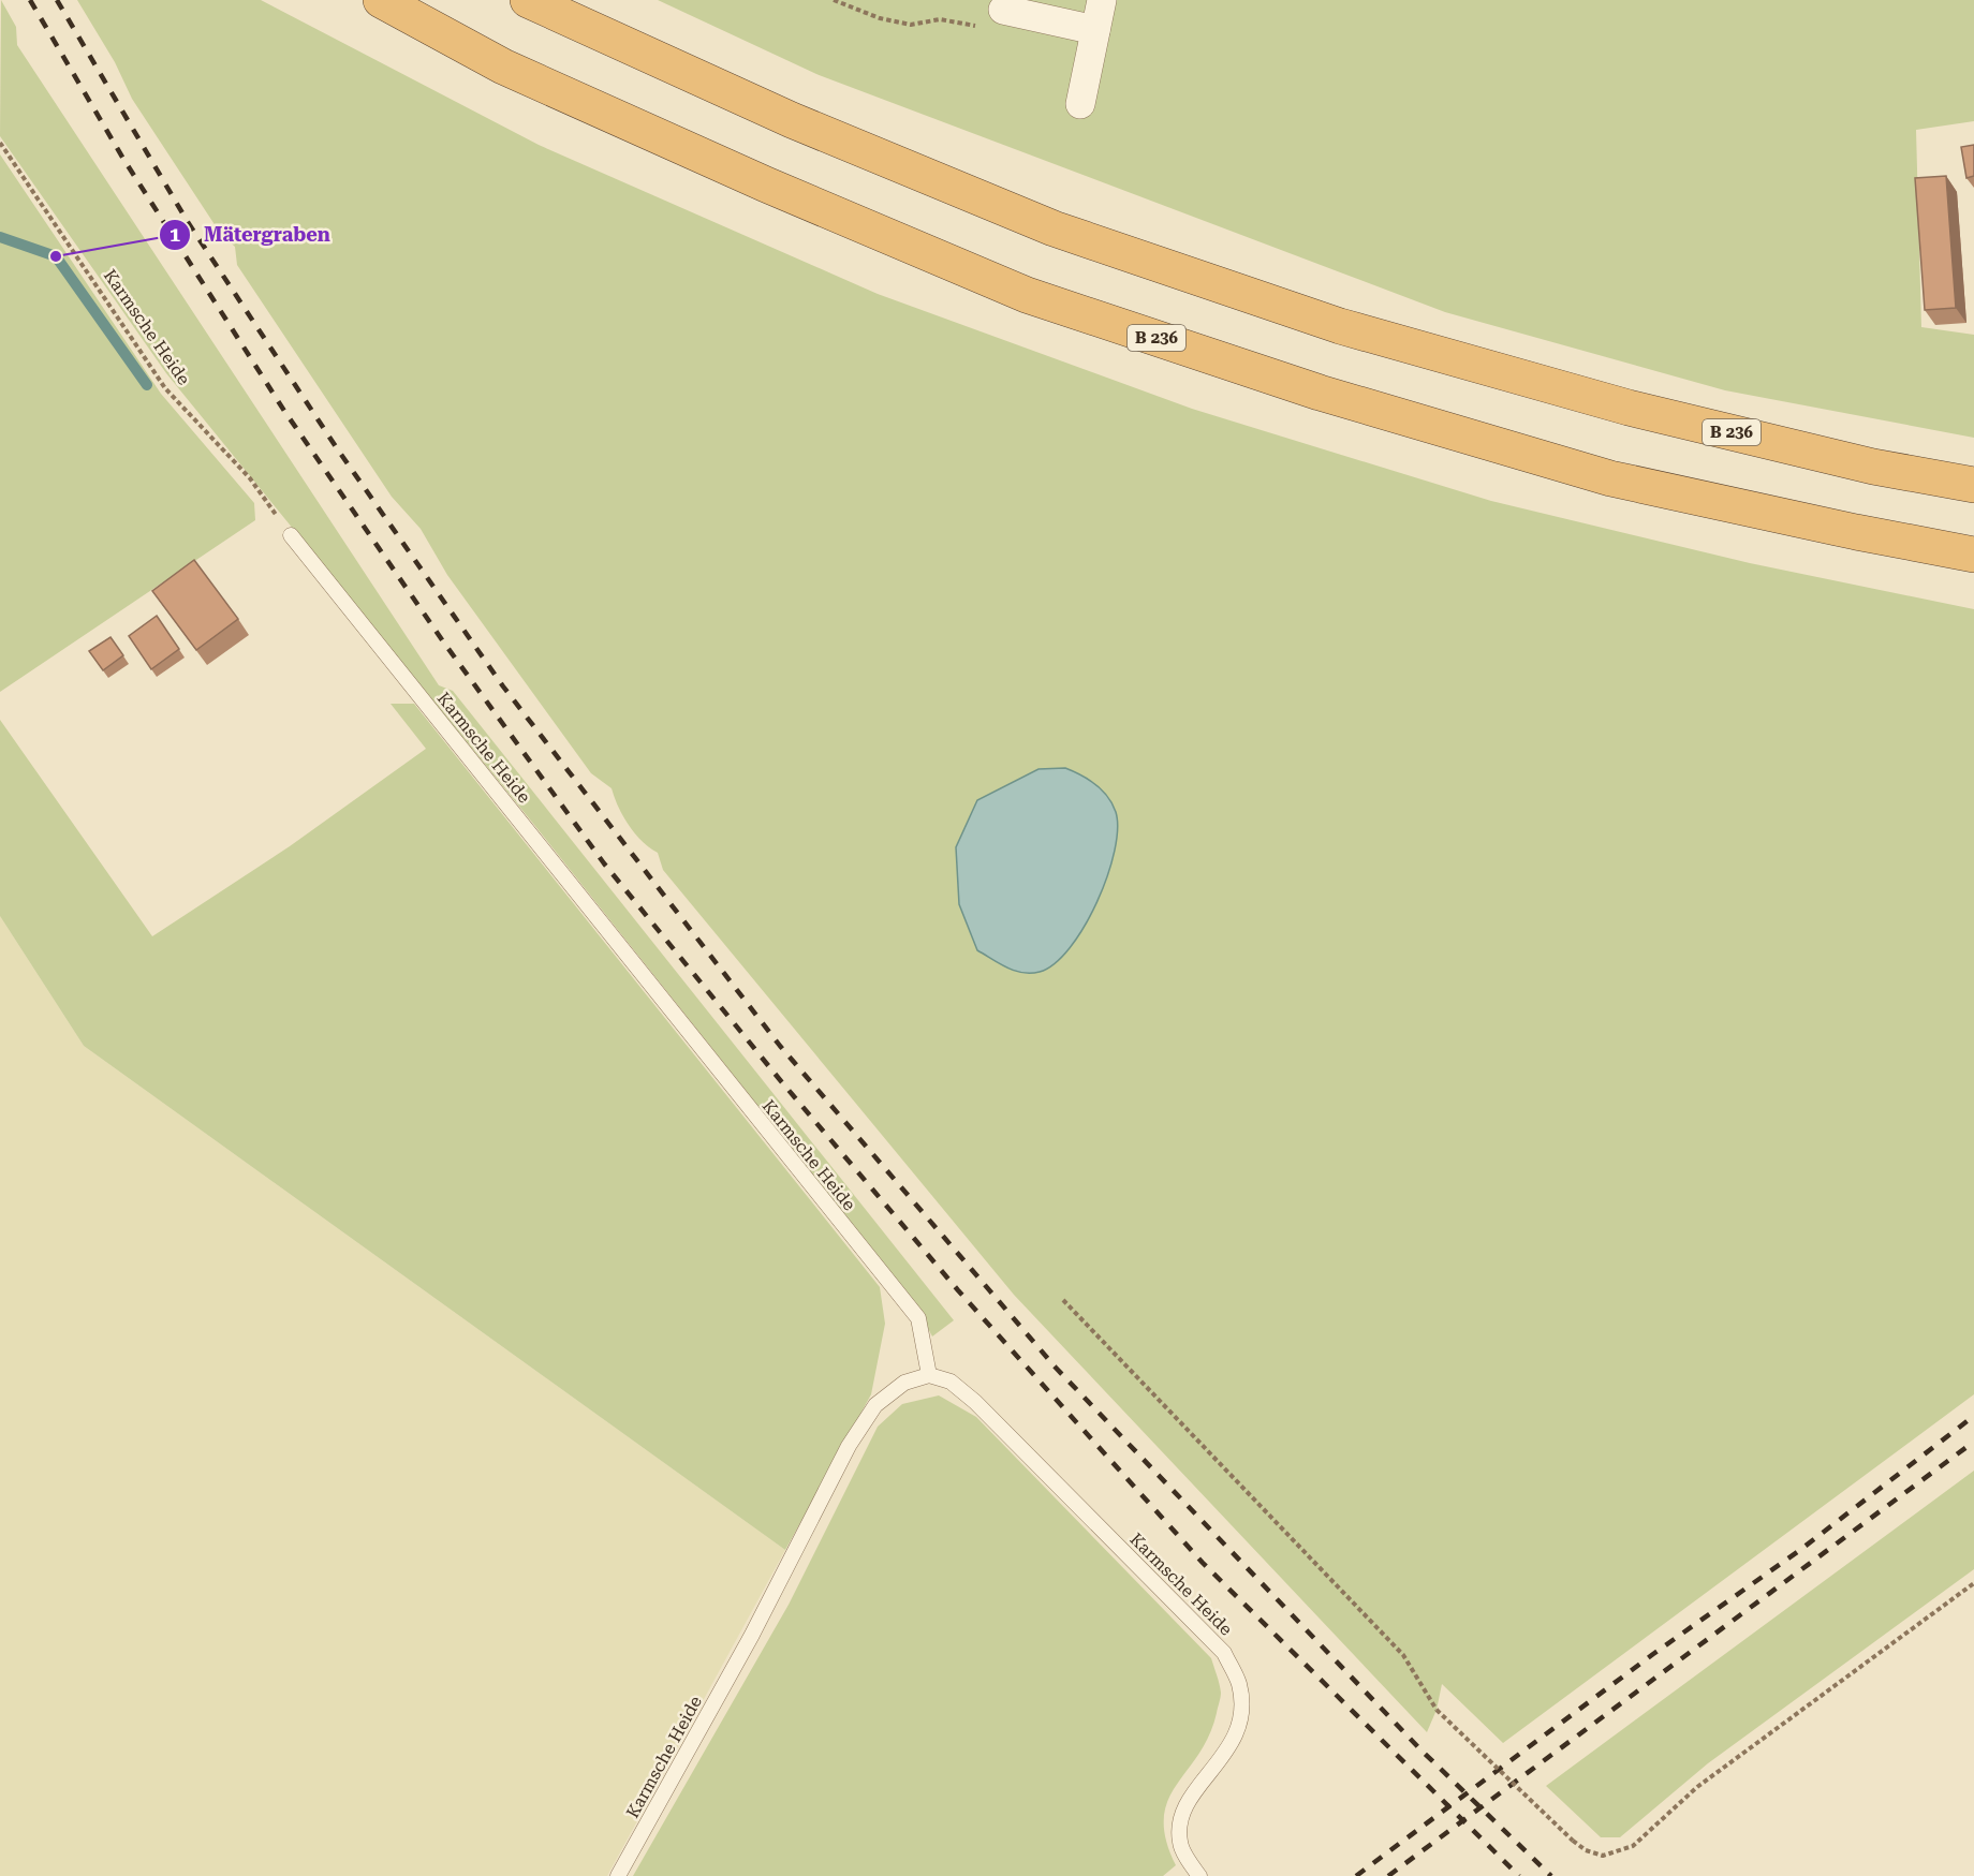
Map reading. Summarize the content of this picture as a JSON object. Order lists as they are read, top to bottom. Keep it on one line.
{"streets":{"highway":["B 236"],"lane":["Karmsche Heide"]},"places":["Mätergraben"]}
